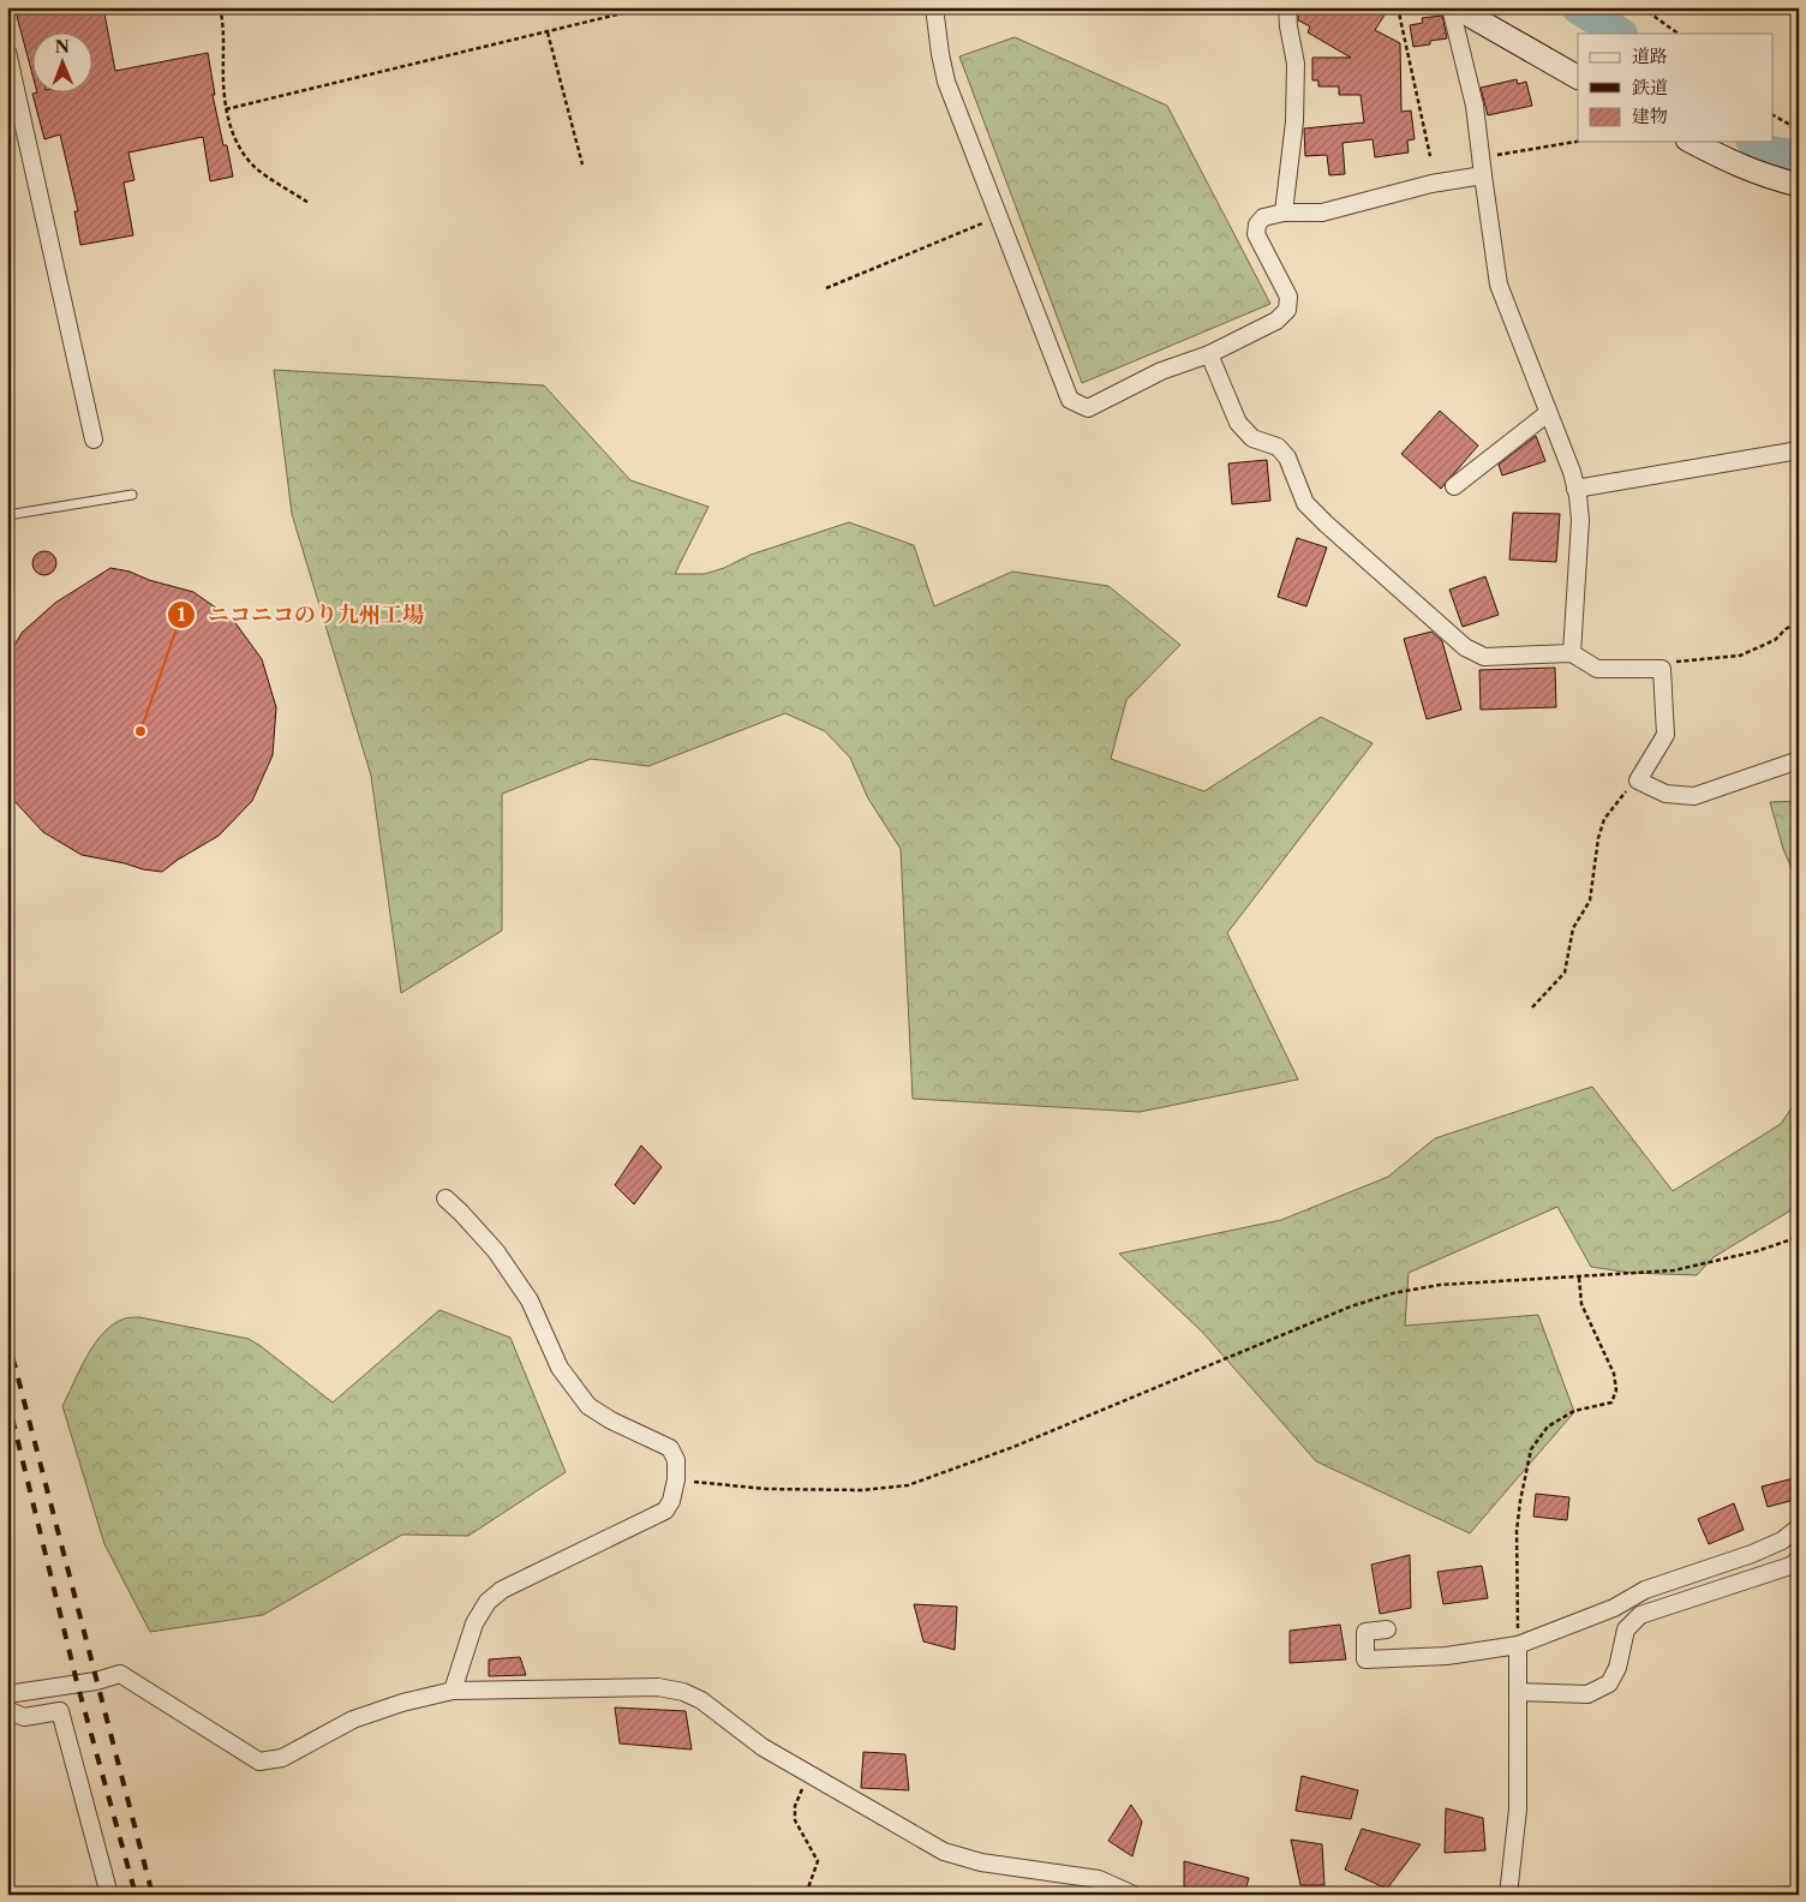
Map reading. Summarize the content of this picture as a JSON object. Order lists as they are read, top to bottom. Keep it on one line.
{"places":["ニコニコのり九州工場"],"legend":["道路","鉄道","建物"],"north":"top"}
